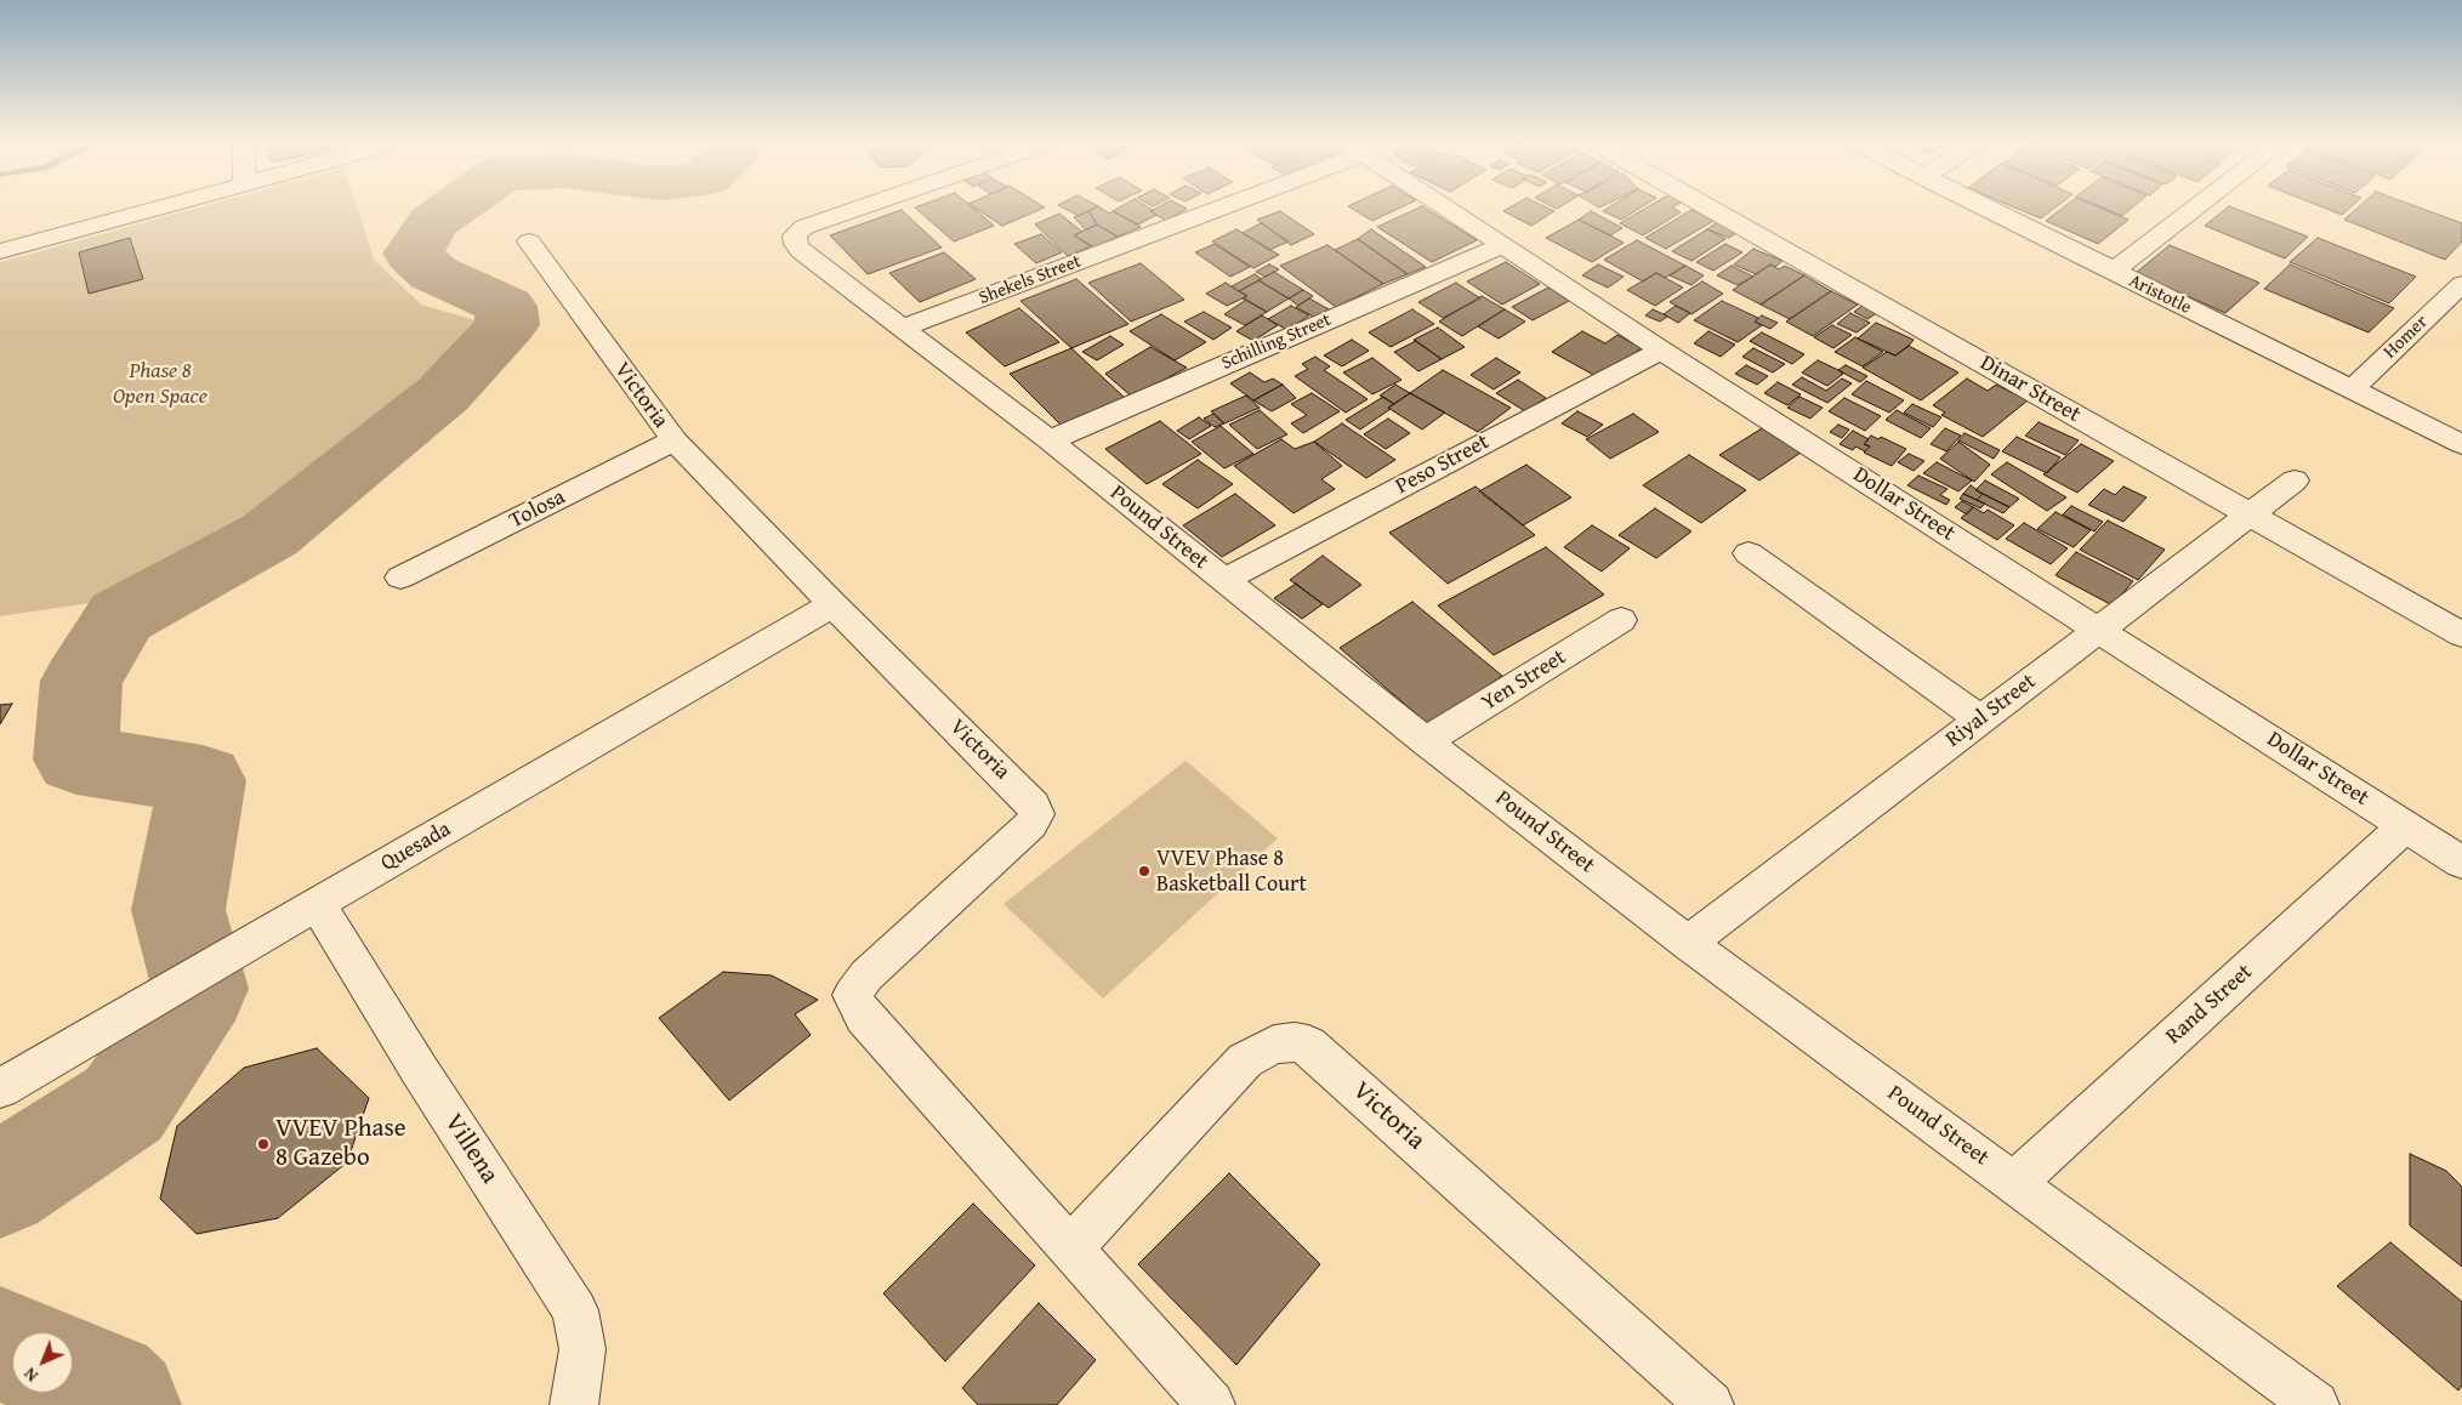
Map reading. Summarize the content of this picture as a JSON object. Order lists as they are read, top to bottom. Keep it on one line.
{"streets":{"street":["Shekels Street","Aristotle","Homer","Schilling Street","Dinar Street","Victoria","Peso Street","Dollar Street","Tolosa","Pound Street","Yen Street","Riyal Street","Quesada","Rand Street","Villena"]},"crossings":[["Shekels Street","Pound Street"],["Aristotle","Homer"],["Schilling Street","Dollar Street"],["Schilling Street","Pound Street"],["Dinar Street","Riyal Street"],["Victoria","Tolosa"],["Victoria","Quesada"],["Peso Street","Dollar Street"],["Peso Street","Pound Street"],["Dollar Street","Riyal Street"],["Dollar Street","Rand Street"],["Pound Street","Yen Street"],["Pound Street","Riyal Street"],["Pound Street","Rand Street"],["Quesada","Villena"]],"parks":["Phase 8 Open Space"],"places":["VVEV Phase 8 Basketball Court","VVEV Phase 8 Gazebo"],"north":"bottom left"}
